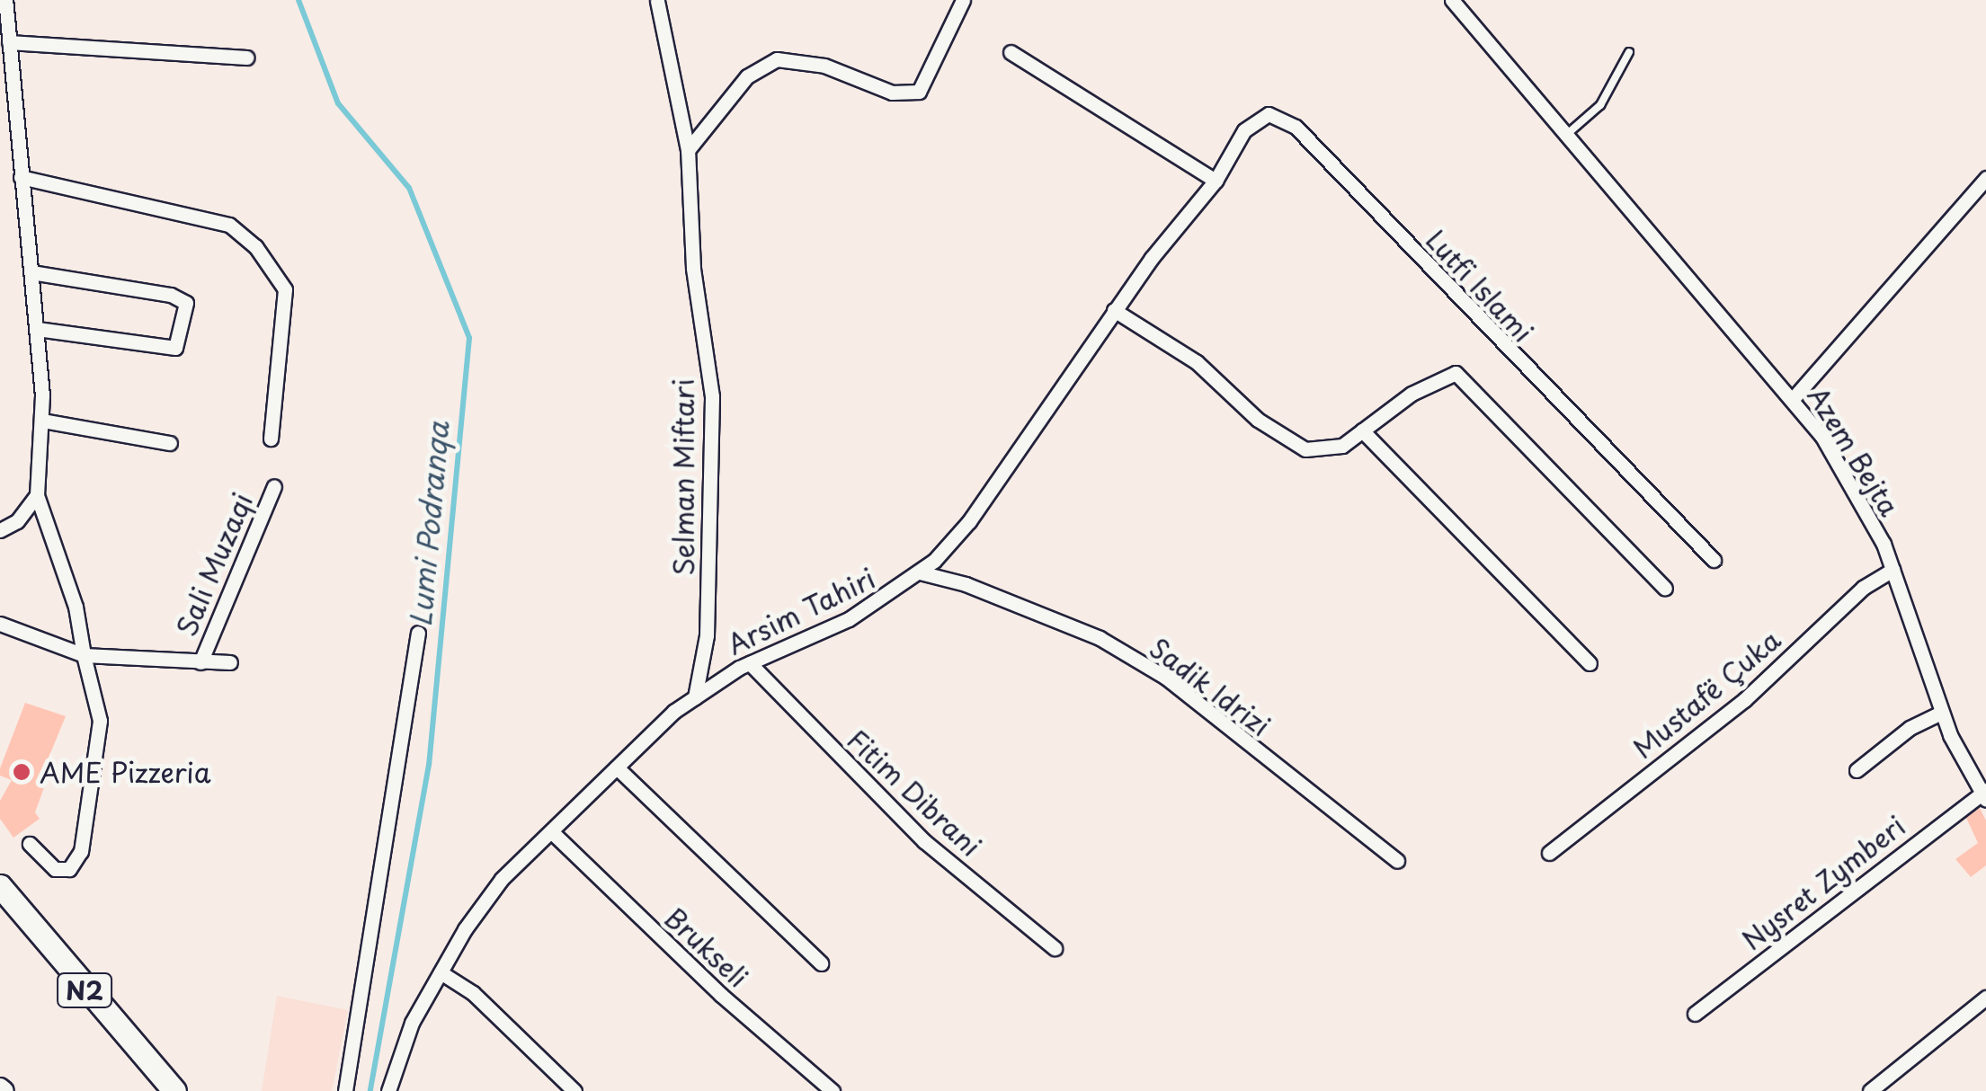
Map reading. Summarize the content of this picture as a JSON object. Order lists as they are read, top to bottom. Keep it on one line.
{"streets":{"main road":["N2"],"street":["Lutfi Islami","Azem Bejta","Selman Miftari","Sali Muzaqi","Arsim Tahiri","Sadik Idrizi","Mustafë Çuka","Fitim Dibrani","Nysret Zymberi","Brukseli"]},"crossings":[["Lutfi Islami","Arsim Tahiri"],["Azem Bejta","Mustafë Çuka"],["Azem Bejta","Nysret Zymberi"],["Selman Miftari","Arsim Tahiri"],["Arsim Tahiri","Sadik Idrizi"],["Arsim Tahiri","Fitim Dibrani"],["Arsim Tahiri","Brukseli"]],"water":["Lumi Podranqa"],"places":["AME Pizzeria"]}
